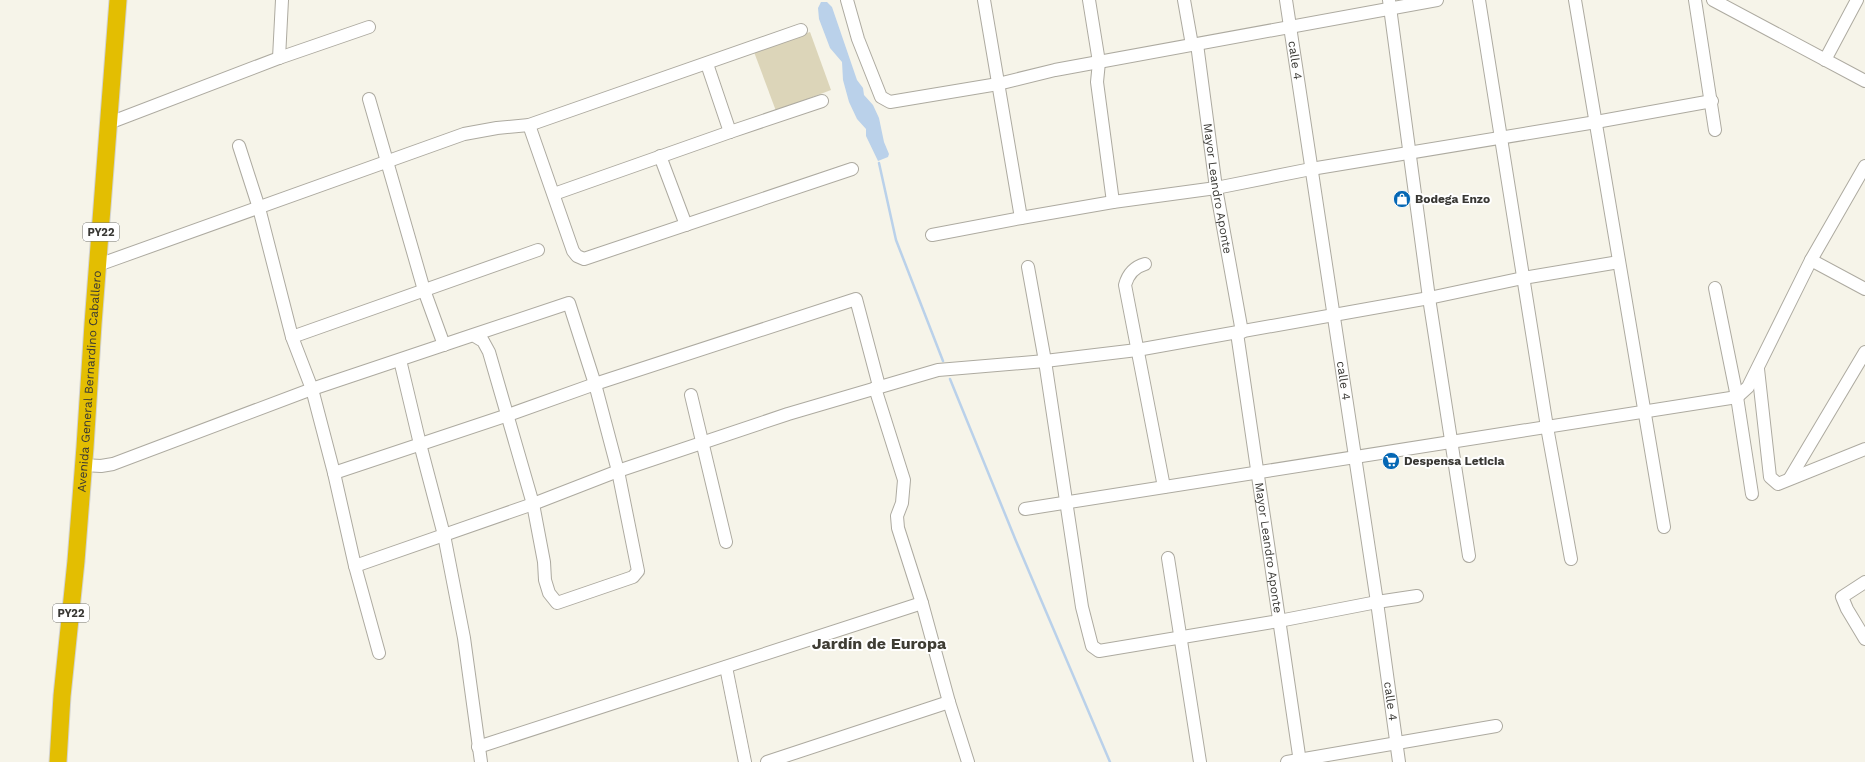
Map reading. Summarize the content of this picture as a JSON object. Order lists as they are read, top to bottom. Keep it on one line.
{"streets":{"highway":["PY22","Avenida General Bernardino Caballero"],"street":["calle 4","Mayor Leandro Aponte"]},"districts":["Jardín de Europa"],"places":{"shop":["Bodega Enzo"],"supermarket":["Despensa Leticia"]}}
